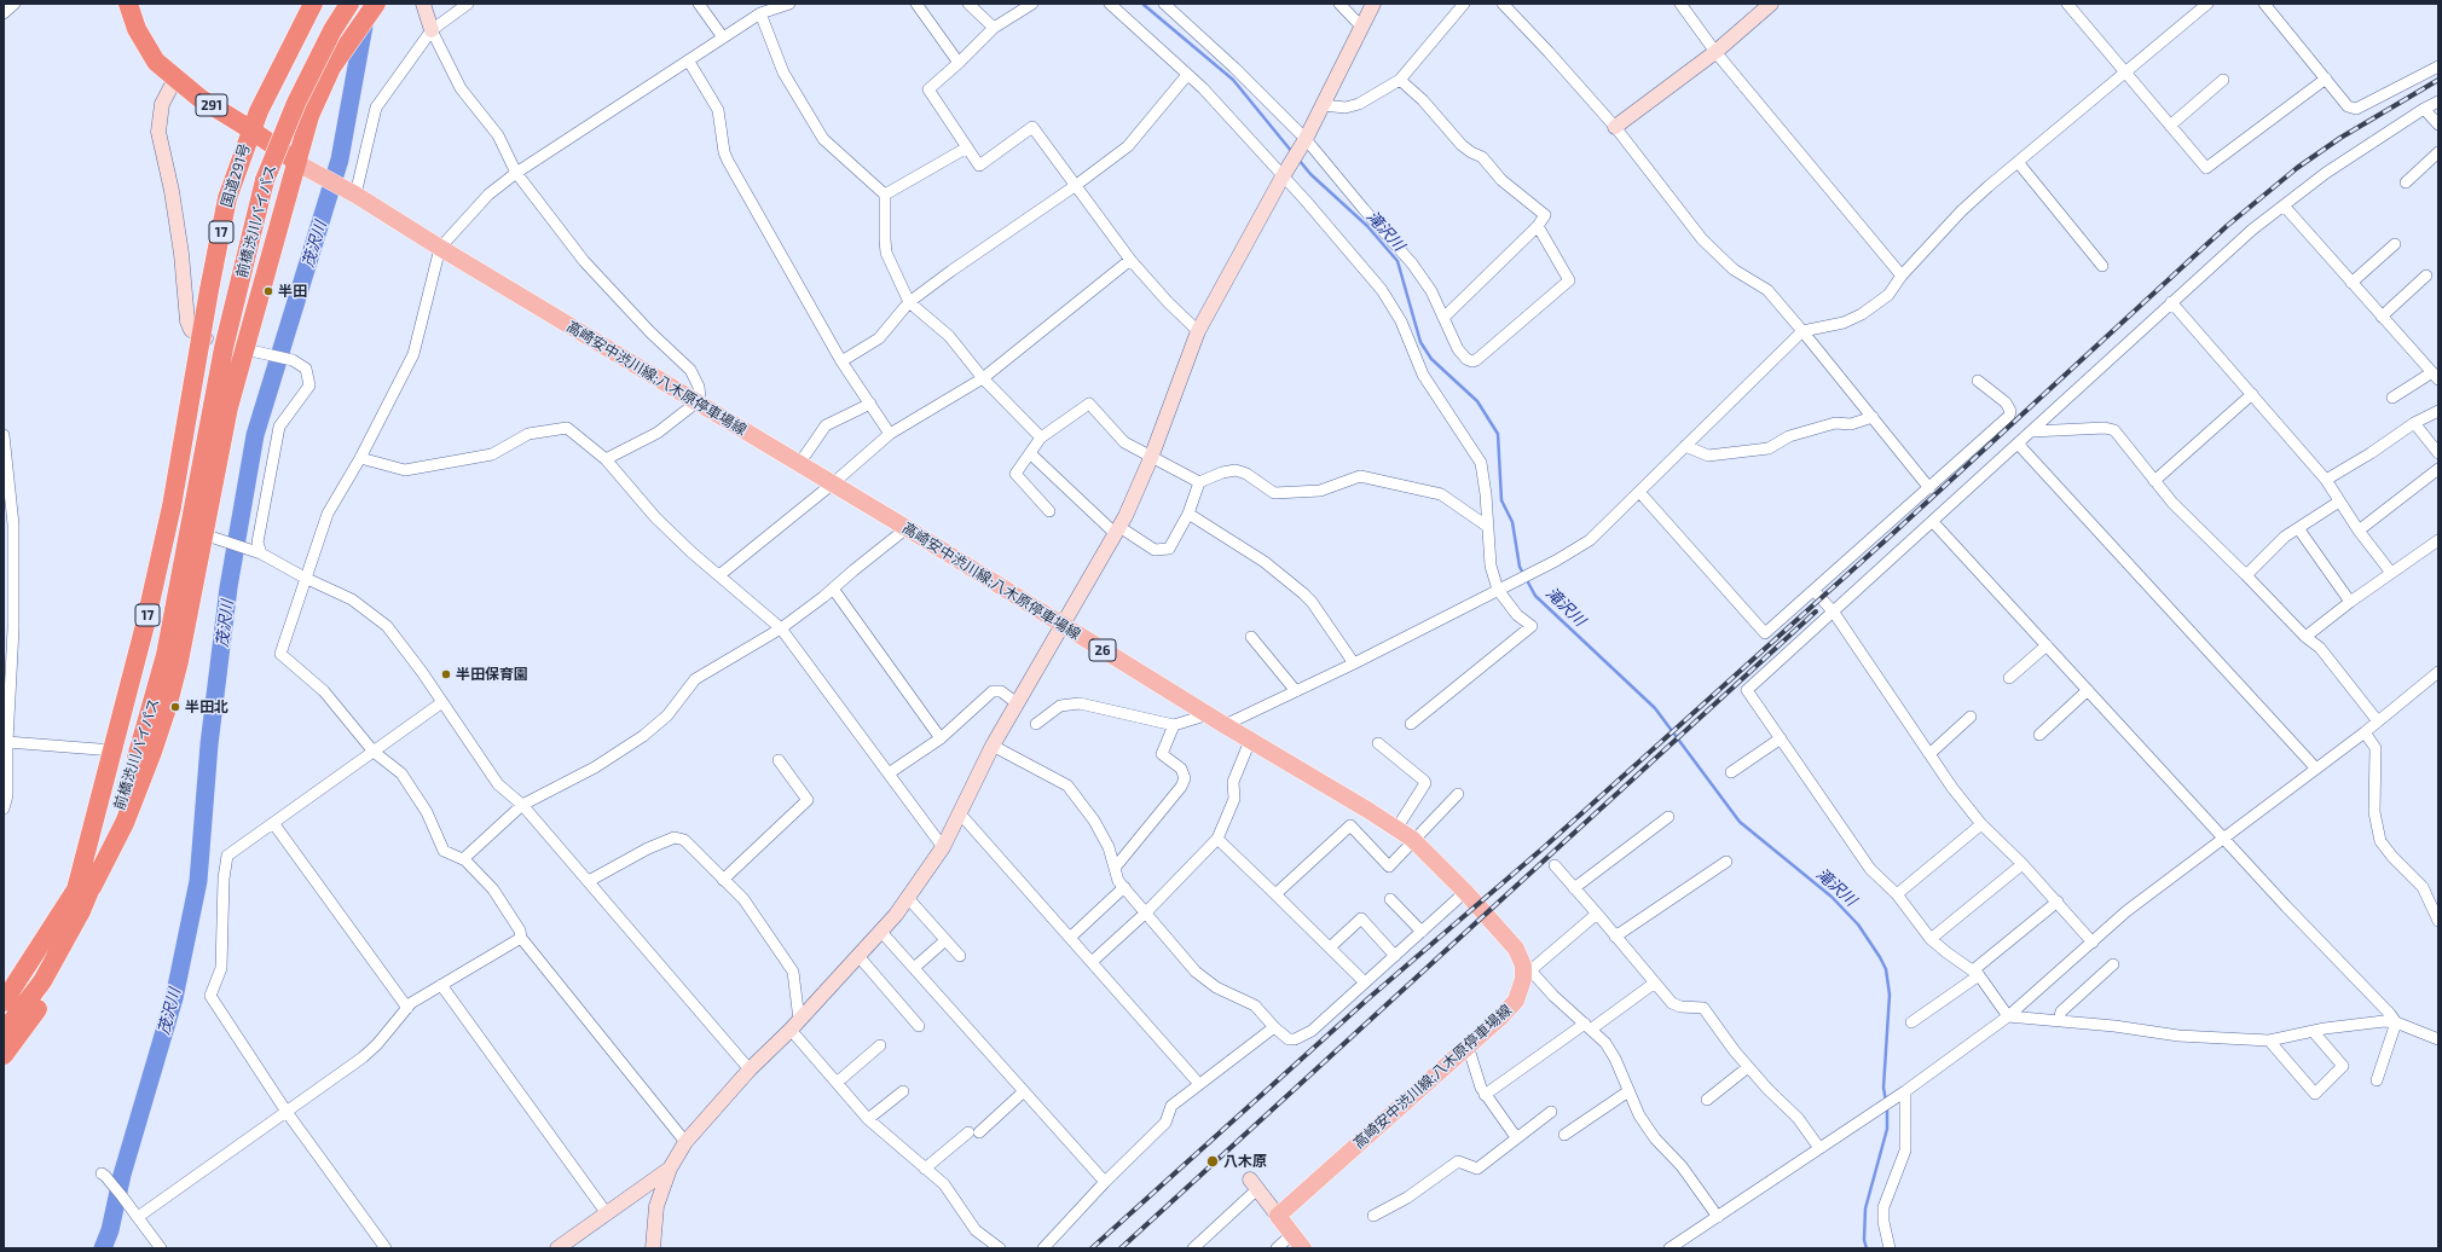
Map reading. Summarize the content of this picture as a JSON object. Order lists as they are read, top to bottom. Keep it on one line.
{"streets":{"highway":["291","国道291号","前橋渋川バイパス","17"],"main road":["高崎安中渋川線;八木原停車場線","26"]},"crossings":[["国道291号","17"],["国道291号","26"],["前橋渋川バイパス","17"],["17","26"],["高崎安中渋川線;八木原停車場線","26"]],"water":["滝沢川","茂沢川"],"places":["半田","半田保育園","半田北","八木原"]}
